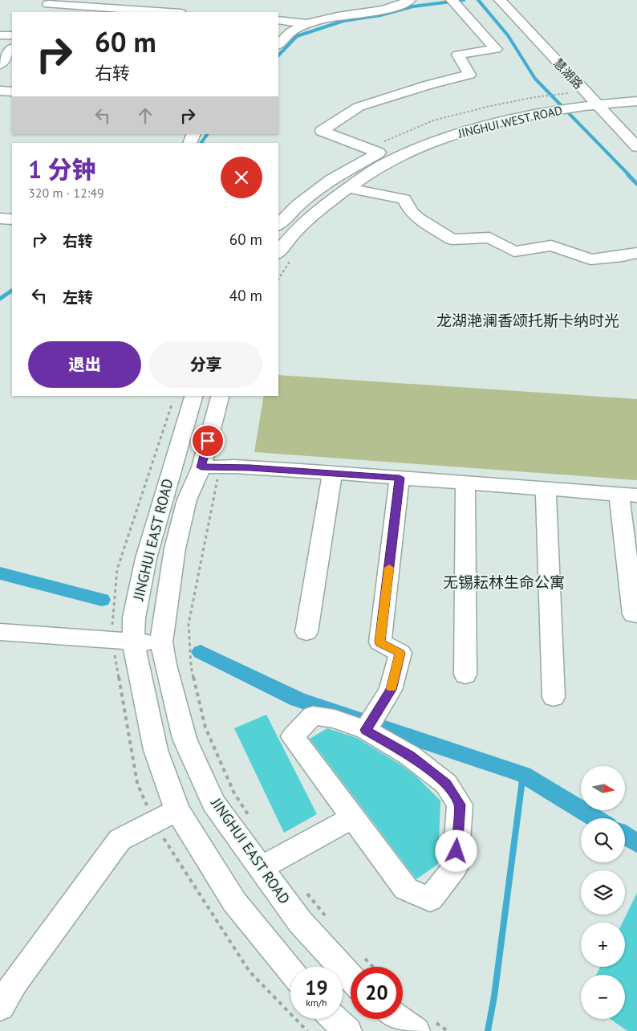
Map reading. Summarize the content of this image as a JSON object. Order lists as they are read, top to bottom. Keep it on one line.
{"streets":{"street":["慧湖路","JINGHUI WEST ROAD","JINGHUI EAST ROAD"]},"crossings":[["慧湖路","JINGHUI WEST ROAD"]],"districts":["龙湖滟澜香颂托斯卡纳时光","无锡耘林生命公寓"],"north":"right","page":{"turn":["60 m","右转"],"heading":["1 分钟","320 m · 12:49"],"list":[{"name":"右转","value":"60 m"},{"name":"左转","value":"40 m"}],"buttons":["退出","分享"],"map_buttons":["+","−"],"speed":"19 km/h","limit":"20"}}
